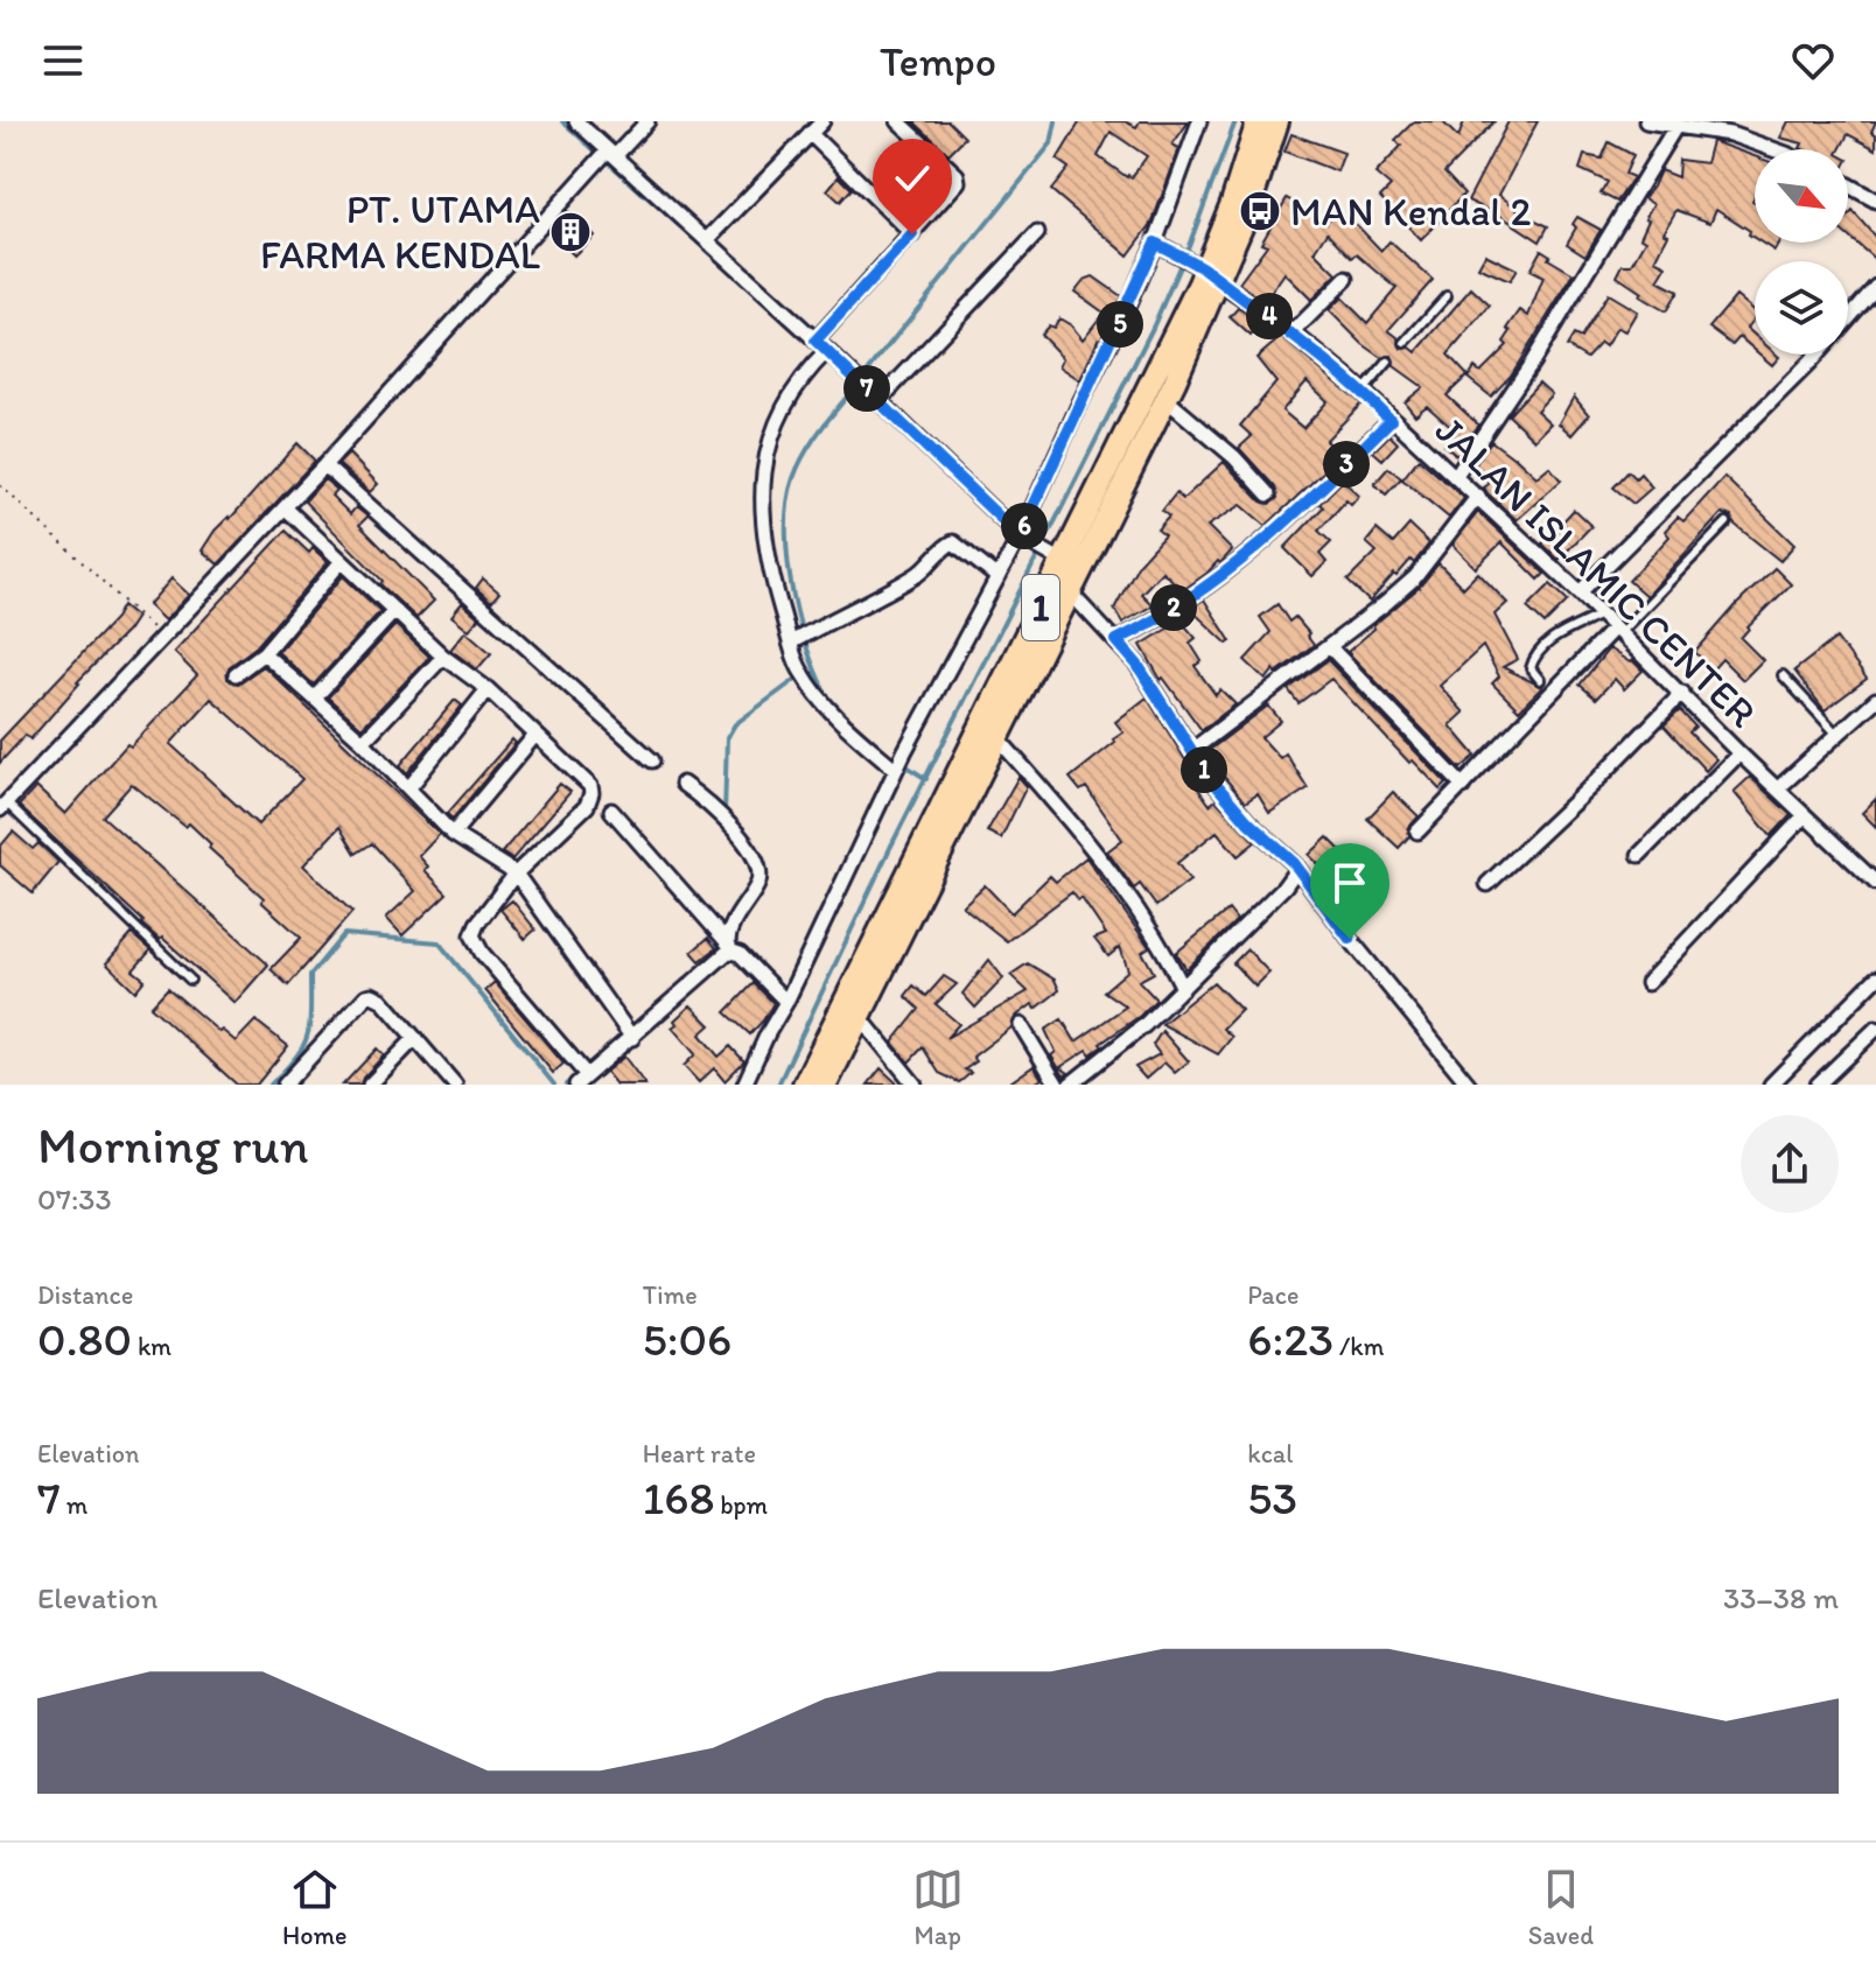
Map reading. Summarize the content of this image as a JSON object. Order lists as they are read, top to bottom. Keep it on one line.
{"streets":{"highway":["1"],"street":["JALAN ISLAMIC CENTER"]},"crossings":[["JALAN ISLAMIC CENTER","1"]],"places":{"bus stop":["MAN Kendal 2"],"building":["PT. UTAMA FARMA KENDAL"]},"north":"bottom right","page":{"header":"Tempo","pins":["4","5","7","3","6","2","1"],"heading":["Morning run","07:33"],"stats":[["Distance","0.80 km"],["Time","5:06"],["Pace","6:23 /km"],["Elevation","7 m"],["Heart rate","168 bpm"],["kcal","53"]],"chart":["Elevation","33–38 m"],"tabs":["Home","Map","Saved"]}}
